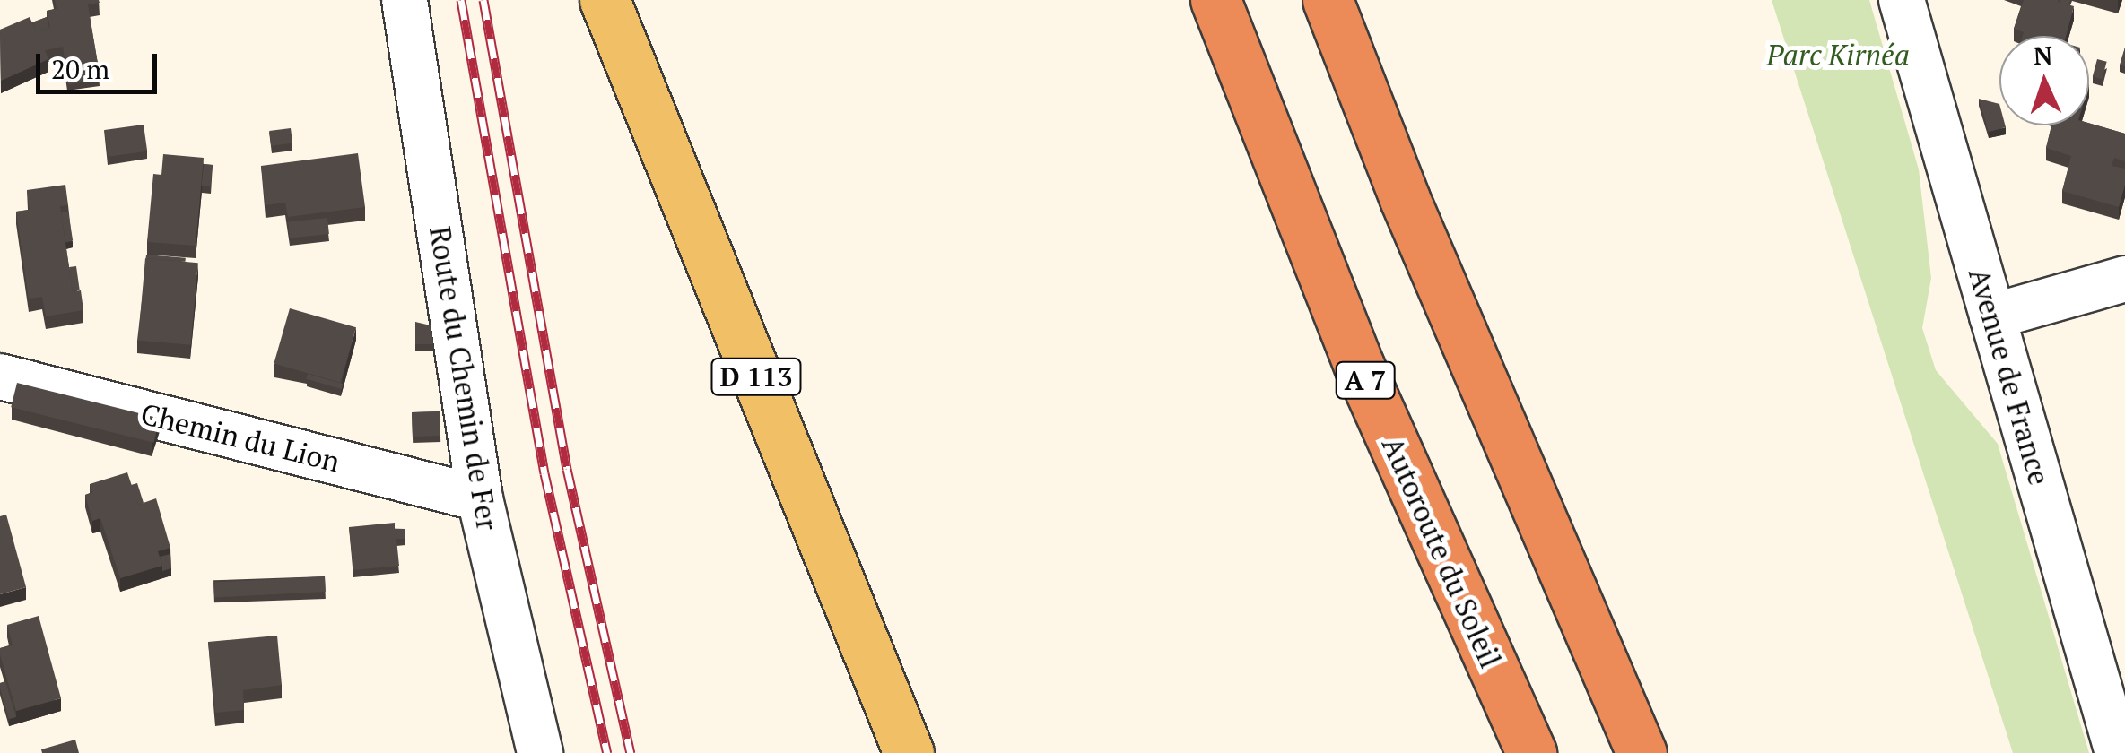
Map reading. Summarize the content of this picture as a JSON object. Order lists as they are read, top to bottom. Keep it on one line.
{"streets":{"highway":["A 7","Autoroute du Soleil"],"main road":["D 113"],"street":["Avenue de France","Route du Chemin de Fer","Chemin du Lion"]},"crossings":[["Route du Chemin de Fer","Chemin du Lion"]],"parks":["Parc Kirnéa"],"scale_bar":"20 m","north":"top"}
